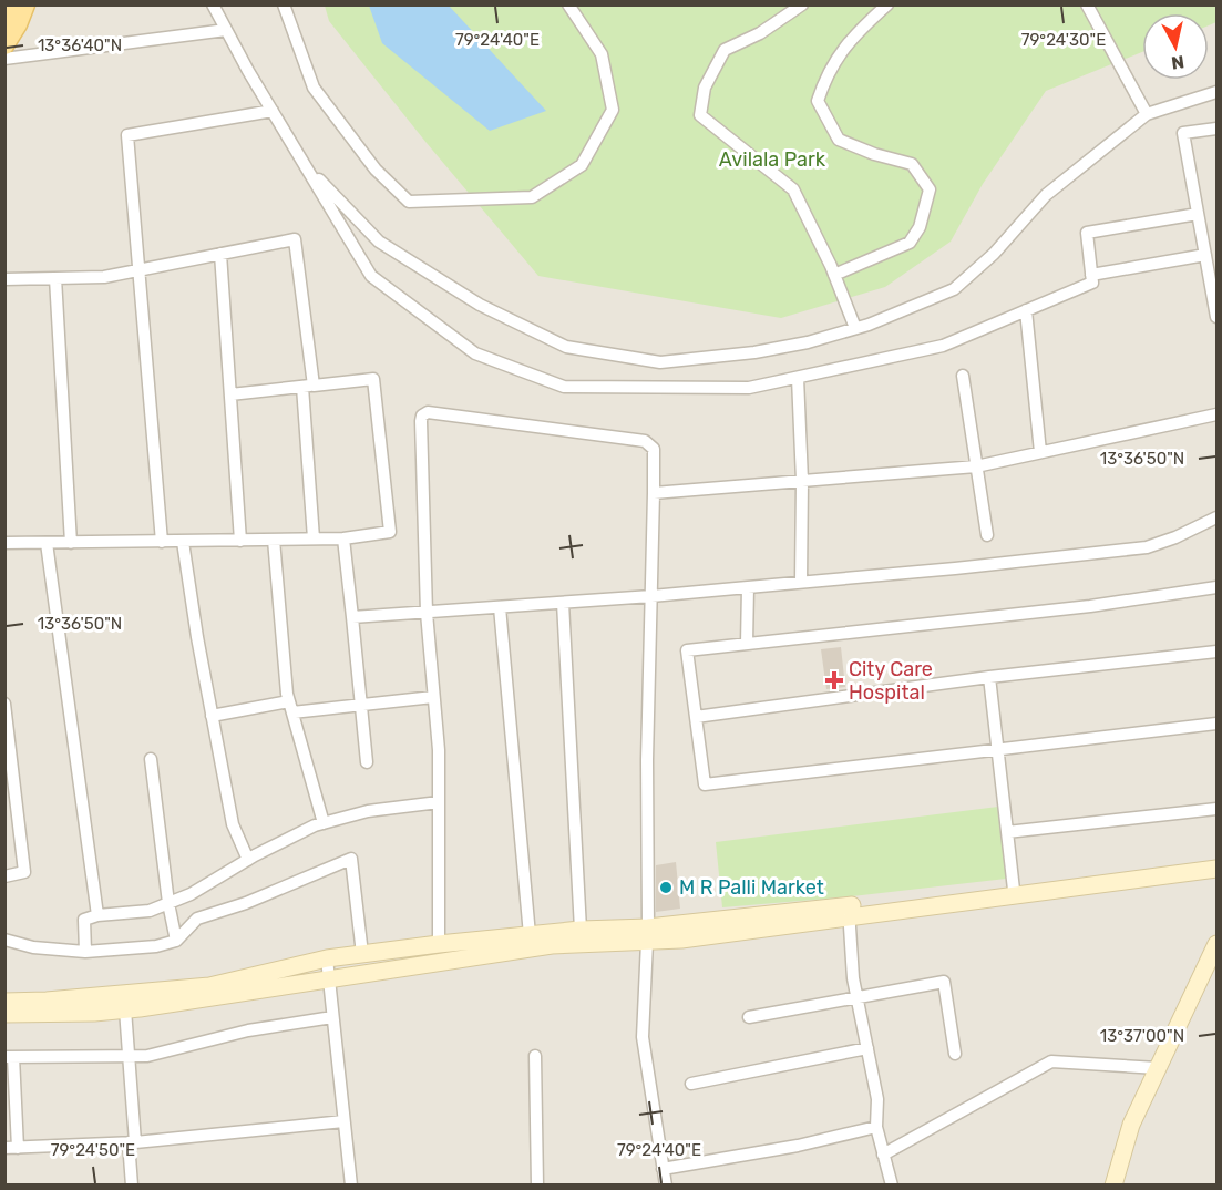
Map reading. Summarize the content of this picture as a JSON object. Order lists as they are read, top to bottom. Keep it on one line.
{"parks":["Avilala Park"],"places":{"health":["City Care Hospital"],"other":["M R Palli Market"]},"north":"bottom","coordinates":["79°24'40\"E","79°24'30\"E","13°36'40\"N","13°36'50\"N","13°37'00\"N","79°24'50\"E"]}
